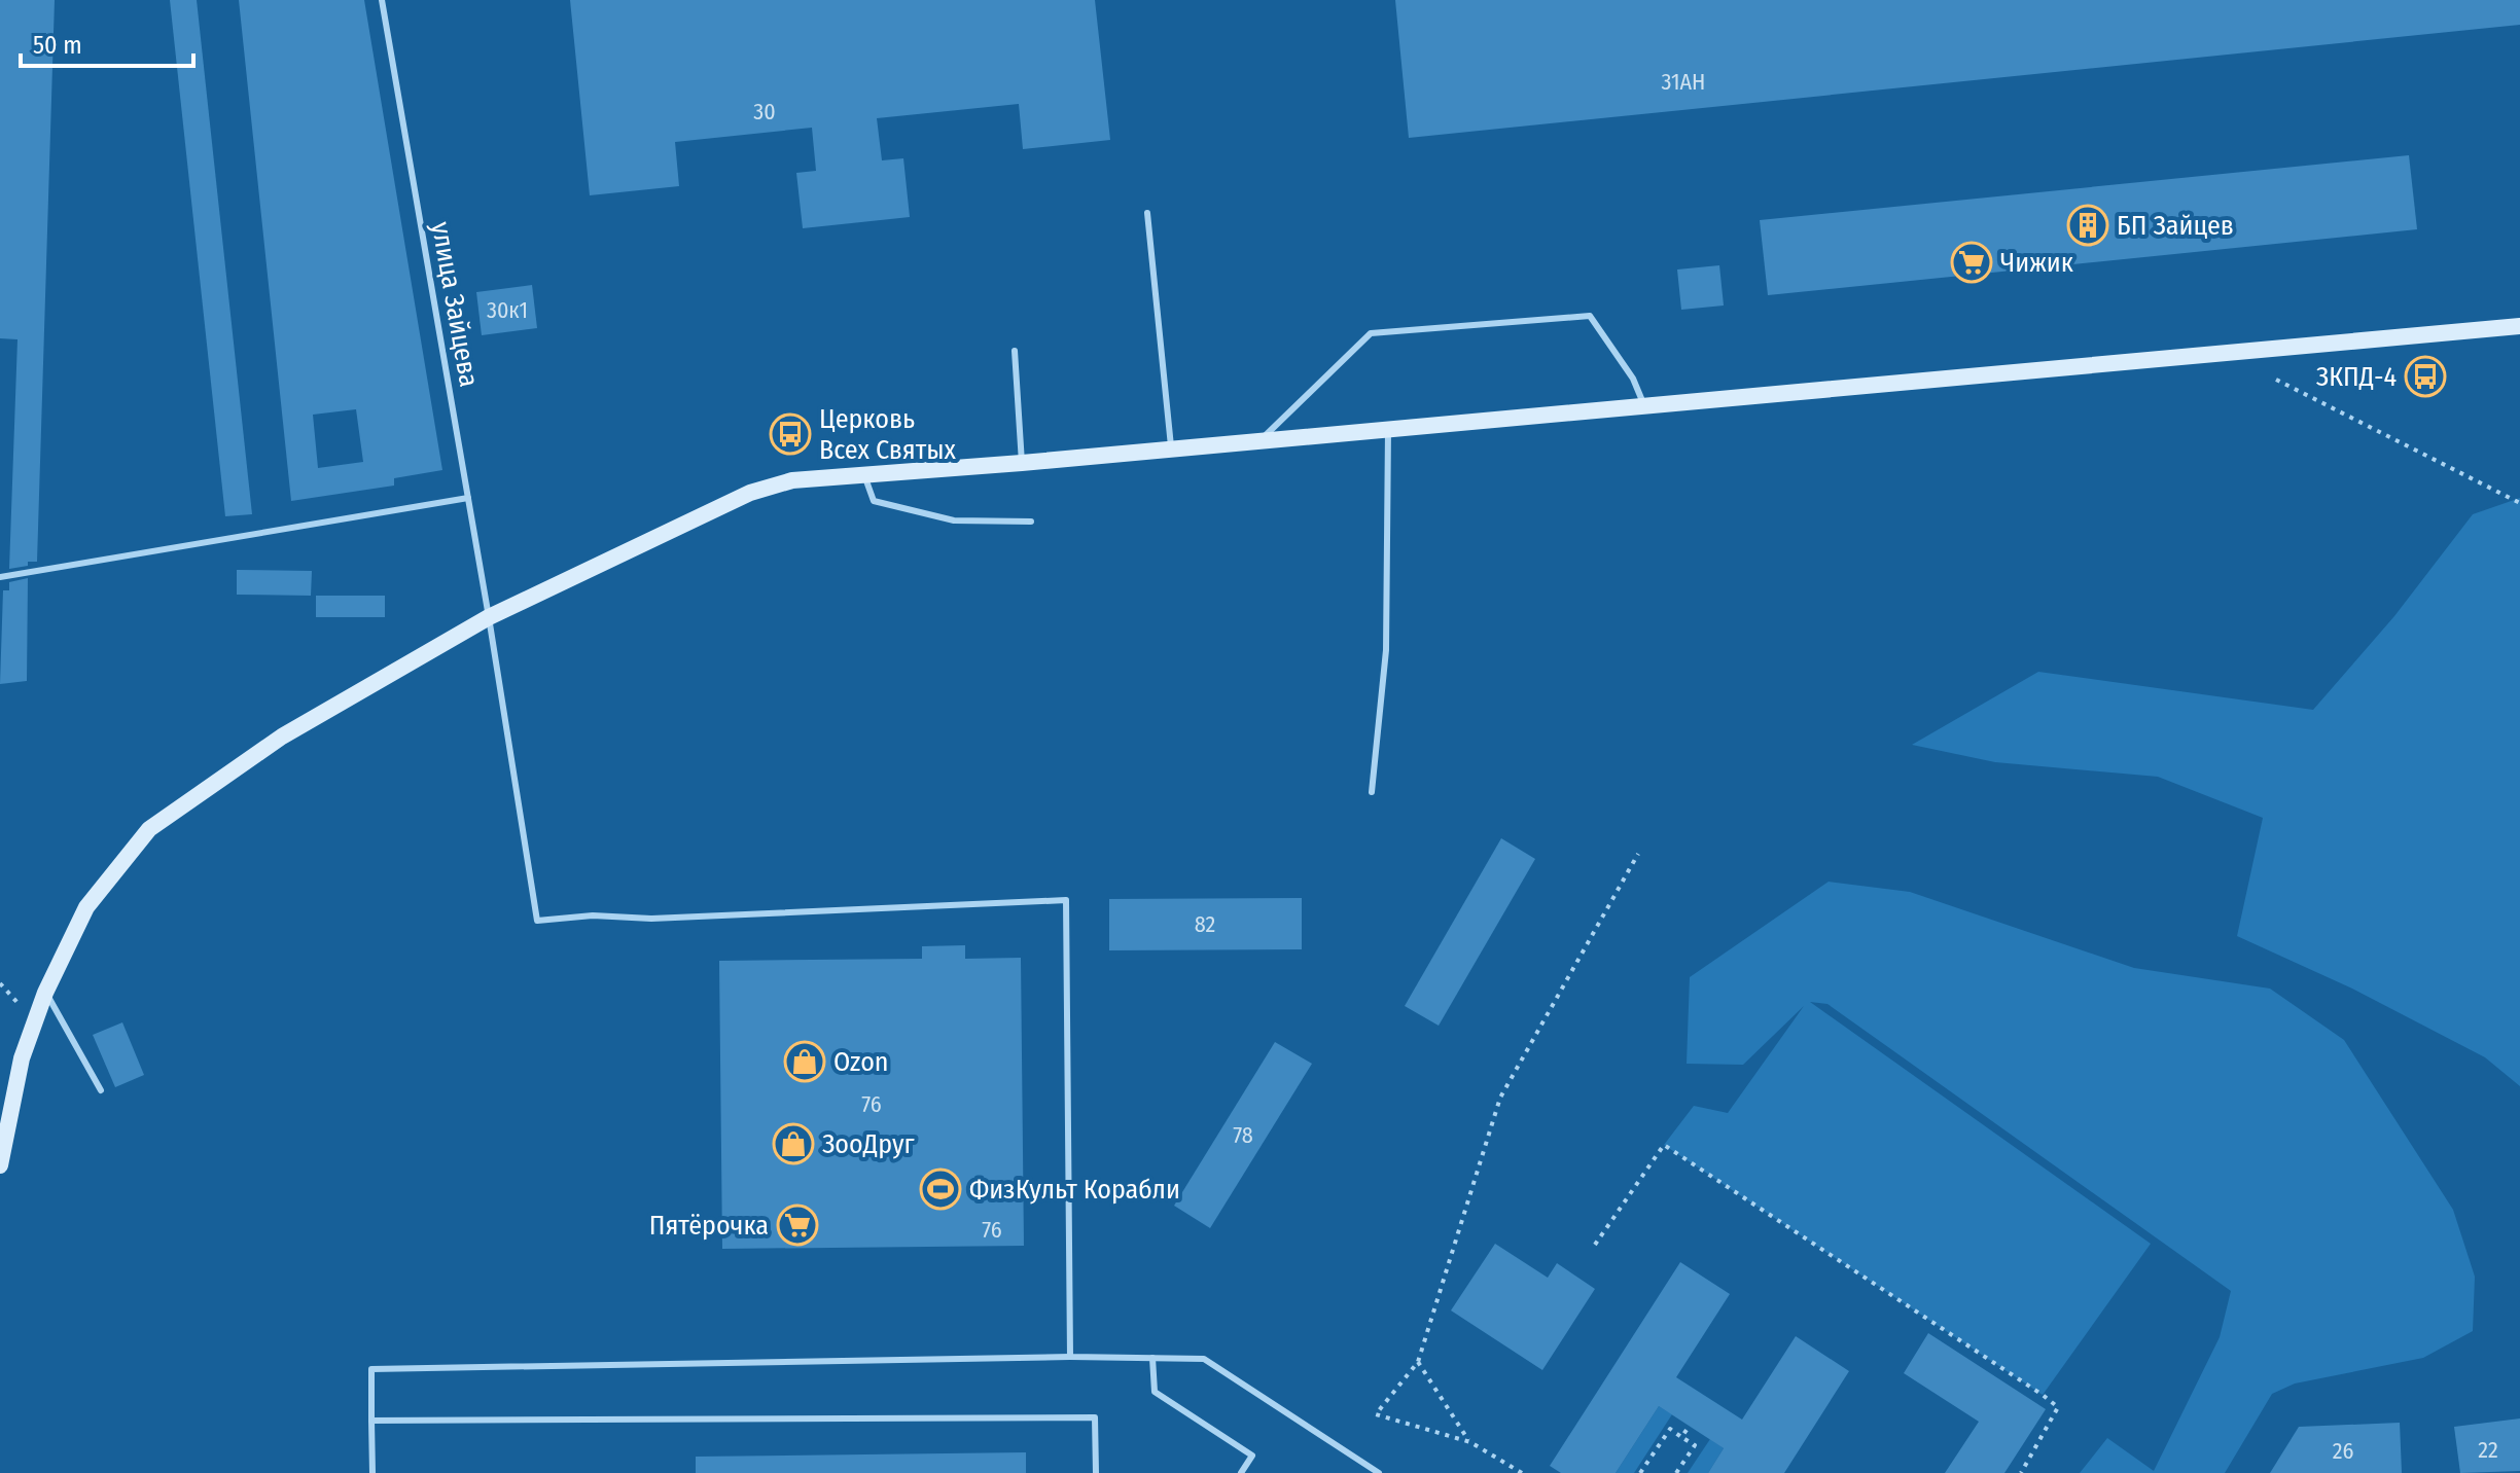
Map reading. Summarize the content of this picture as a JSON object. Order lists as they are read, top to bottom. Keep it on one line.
{"streets":{"lane":["улица Зайцева"]},"places":{"building":["БП Зайцев"],"supermarket":["Чижик","Пятёрочка"],"bus stop":["ЗКПД-4","Церковь Всех Святых"],"shop":["Ozon","ЗооДруг"],"sports":["ФизКульт Корабли"]},"house_numbers":["31АН","30","30к1","82","76","78","76","22","26"],"scale_bar":"50 m"}
